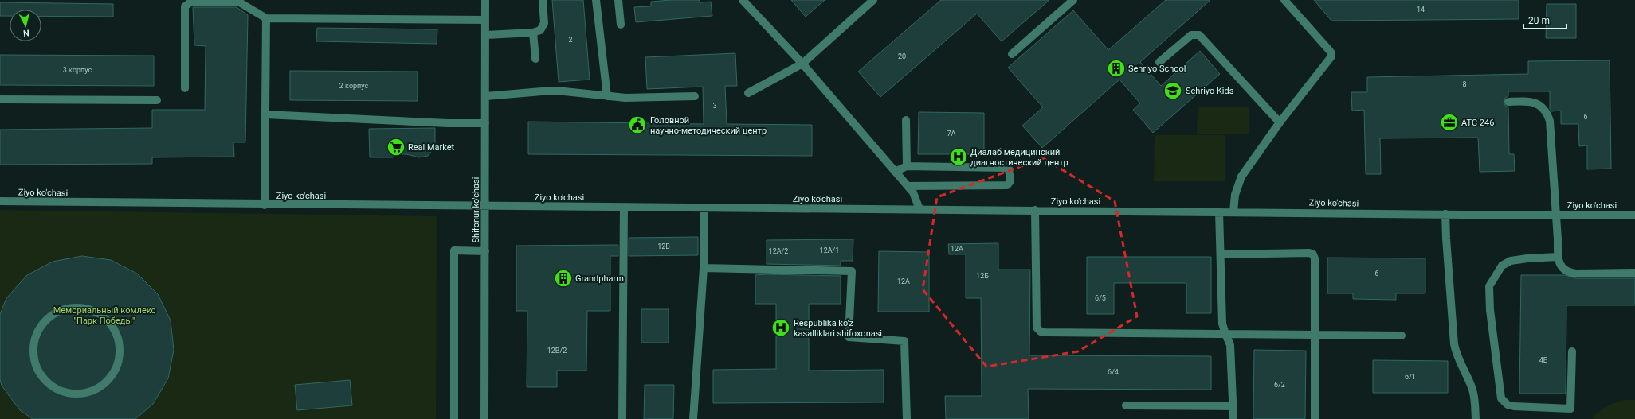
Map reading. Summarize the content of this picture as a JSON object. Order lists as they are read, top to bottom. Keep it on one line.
{"streets":{"street":["Ziyo ko'chasi","Shifonur ko'chasi"]},"crossings":[["Ziyo ko'chasi","Shifonur ko'chasi"]],"parks":["Мемориальный комлекс \"Парк Победы\""],"places":{"building":["Sehriyo School","Grandpharm"],"school or university":["Sehriyo Kids"],"office":["АТС 246"],"public building":["Головной научно-методический центр"],"supermarket":["Real Market"],"hospital":["Диалаб медицинский диагностический центр","Respublika ko'z kasalliklari shifoxonasi"]},"house_numbers":["14","2","20","3 корпус","8","2 корпус","3","6","7A","12В","12A","12A/1","12A/2","6","12Б","12A","6/5","12В/2","4Б","6/4","6/1","6/2"],"scale_bar":"20 m","north":"bottom"}
